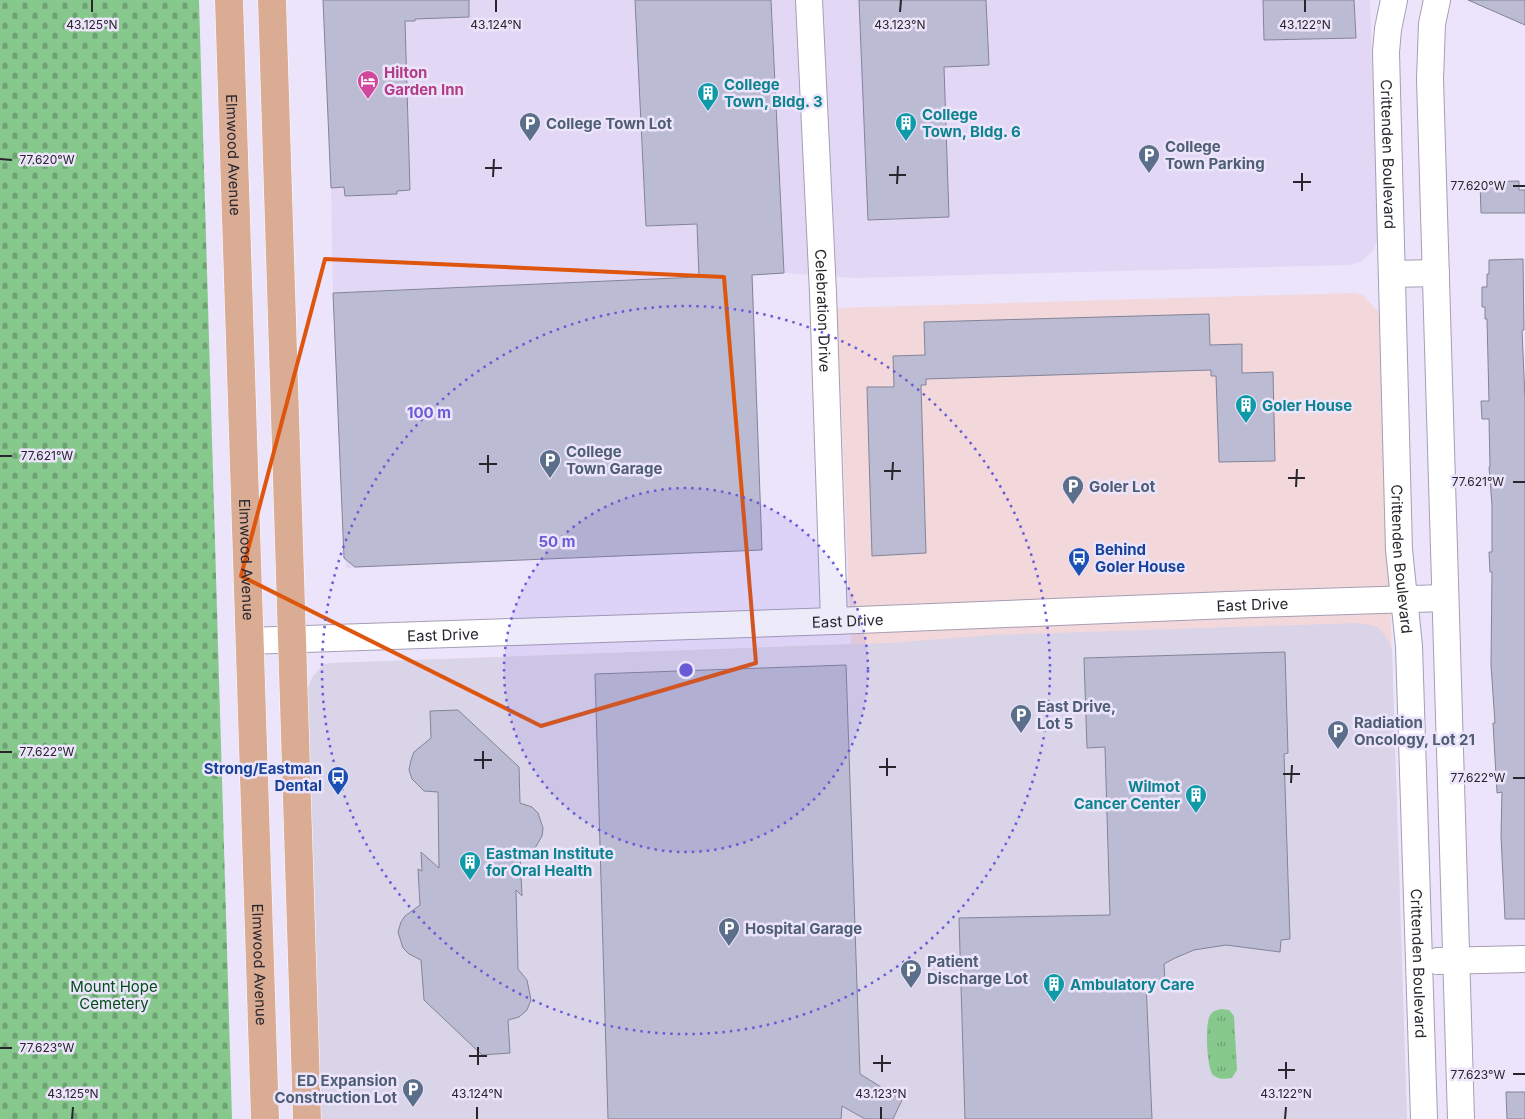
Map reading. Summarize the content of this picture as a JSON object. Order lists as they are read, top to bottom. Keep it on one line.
{"streets":{"main road":["Elmwood Avenue"],"street":["Crittenden Boulevard","Celebration Drive","East Drive"]},"crossings":[["Crittenden Boulevard","East Drive"],["Elmwood Avenue","East Drive"],["Celebration Drive","East Drive"]],"parks":["Mount Hope Cemetery"],"places":{"hotel":["Hilton Garden Inn"],"building":["College Town, Bldg. 3","College Town, Bldg. 6","Goler House","Wilmot Cancer Center","Eastman Institute for Oral Health","Ambulatory Care"],"parking":["College Town Lot","College Town Parking","College Town Garage","Goler Lot","East Drive, Lot 5","Radiation Oncology, Lot 21","Hospital Garage","Patient Discharge Lot","ED Expansion Construction Lot"],"bus stop":["Behind Goler House","Strong/Eastman Dental"]},"coordinates":["43.125°N","43.124°N","43.123°N","43.122°N","77.620°W","77.621°W","77.622°W","77.623°W"],"rings":["100 m","50 m"]}
